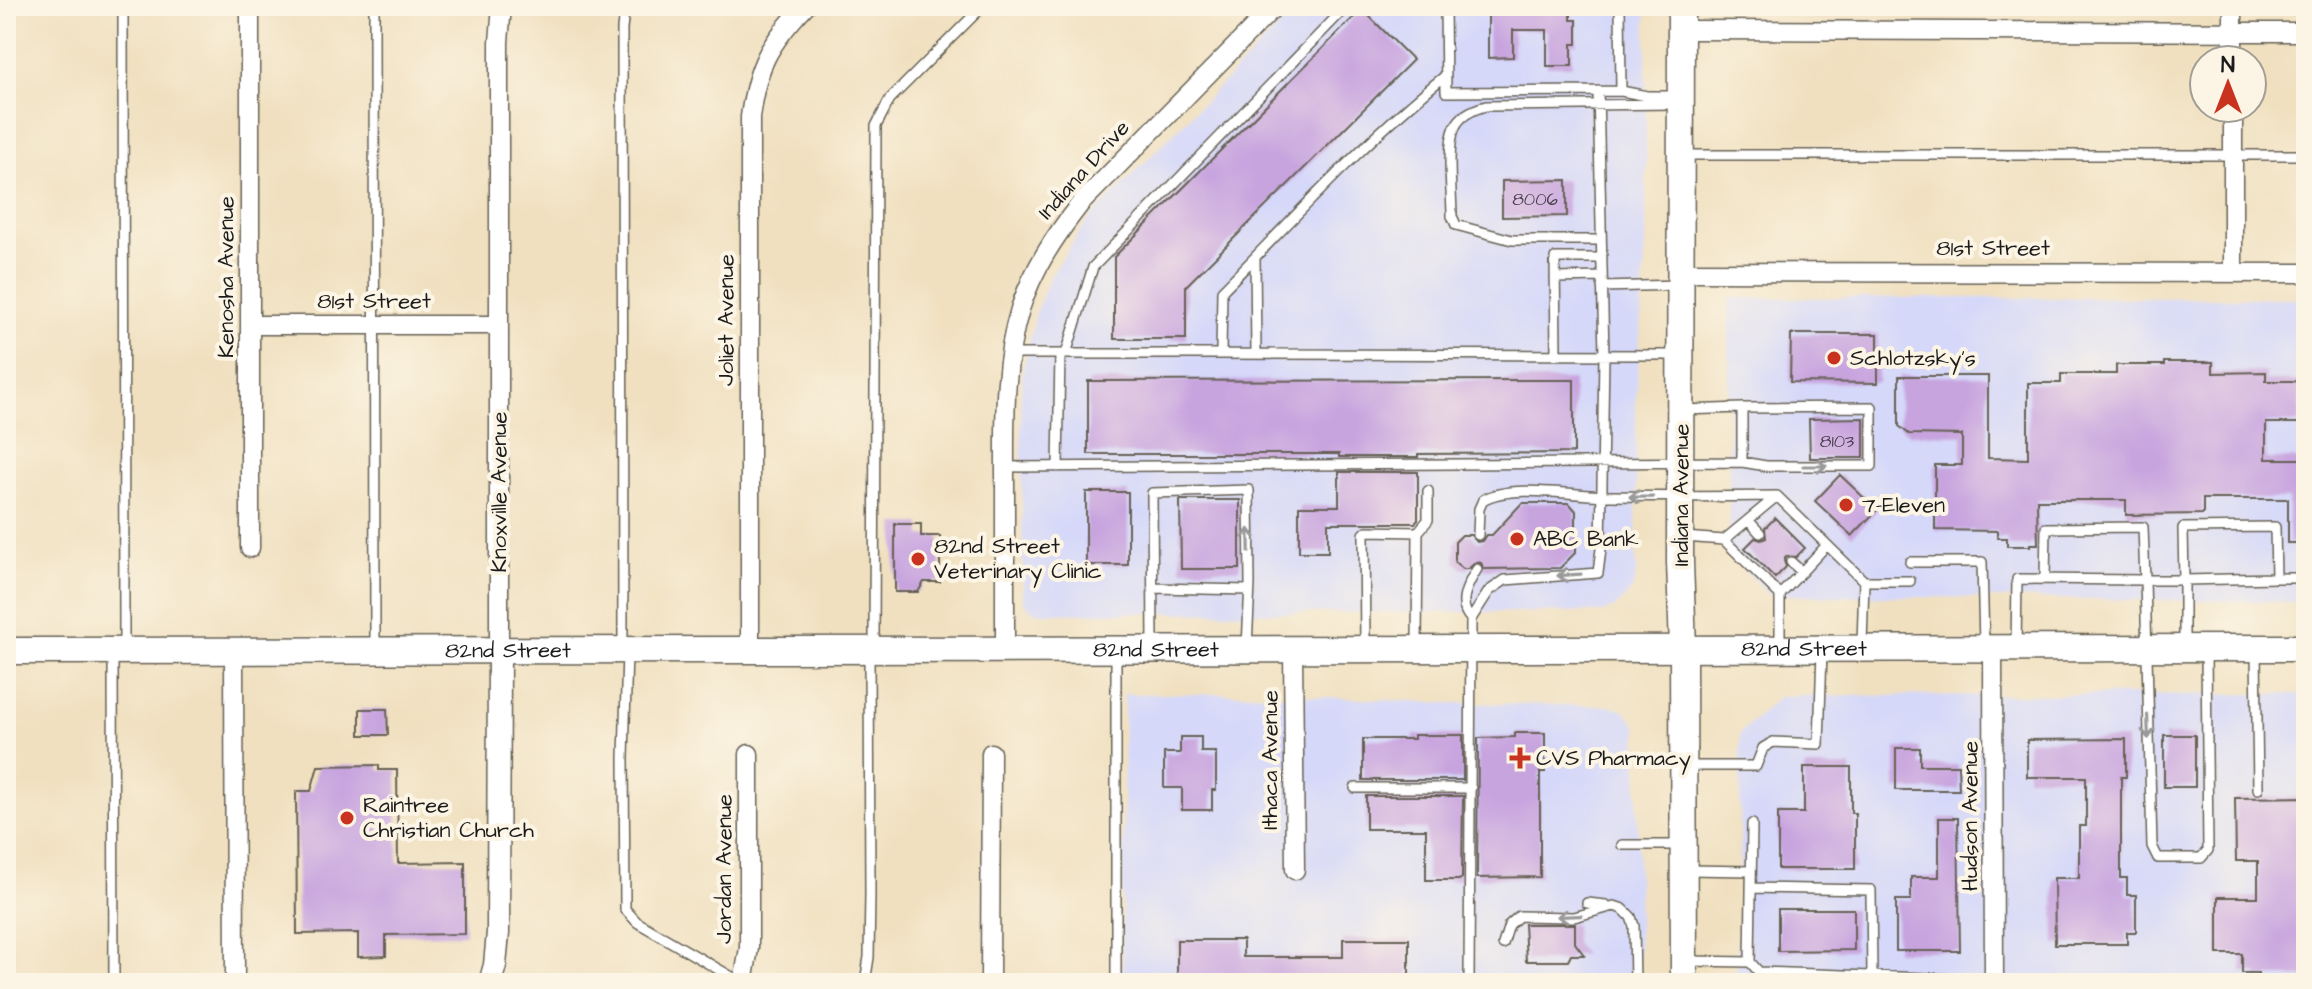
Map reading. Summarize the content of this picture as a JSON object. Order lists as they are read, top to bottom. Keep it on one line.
{"streets":{"main road":["Indiana Avenue","82nd Street"],"street":["Indiana Drive","81st Street","Kenosha Avenue","Joliet Avenue","Knoxville Avenue","Ithaca Avenue","Hudson Avenue","Jordan Avenue"]},"crossings":[["Indiana Drive","82nd Street"],["81st Street","Kenosha Avenue"],["81st Street","Knoxville Avenue"],["81st Street","Indiana Avenue"],["Joliet Avenue","82nd Street"],["Knoxville Avenue","82nd Street"],["Indiana Avenue","82nd Street"],["82nd Street","Ithaca Avenue"],["82nd Street","Hudson Avenue"]],"places":{"other":["Schlotzsky's","7-Eleven","ABC Bank","82nd Street Veterinary Clinic","Raintree Christian Church"],"health":["CVS Pharmacy"]},"house_numbers":["8006","8103"],"north":"top"}
